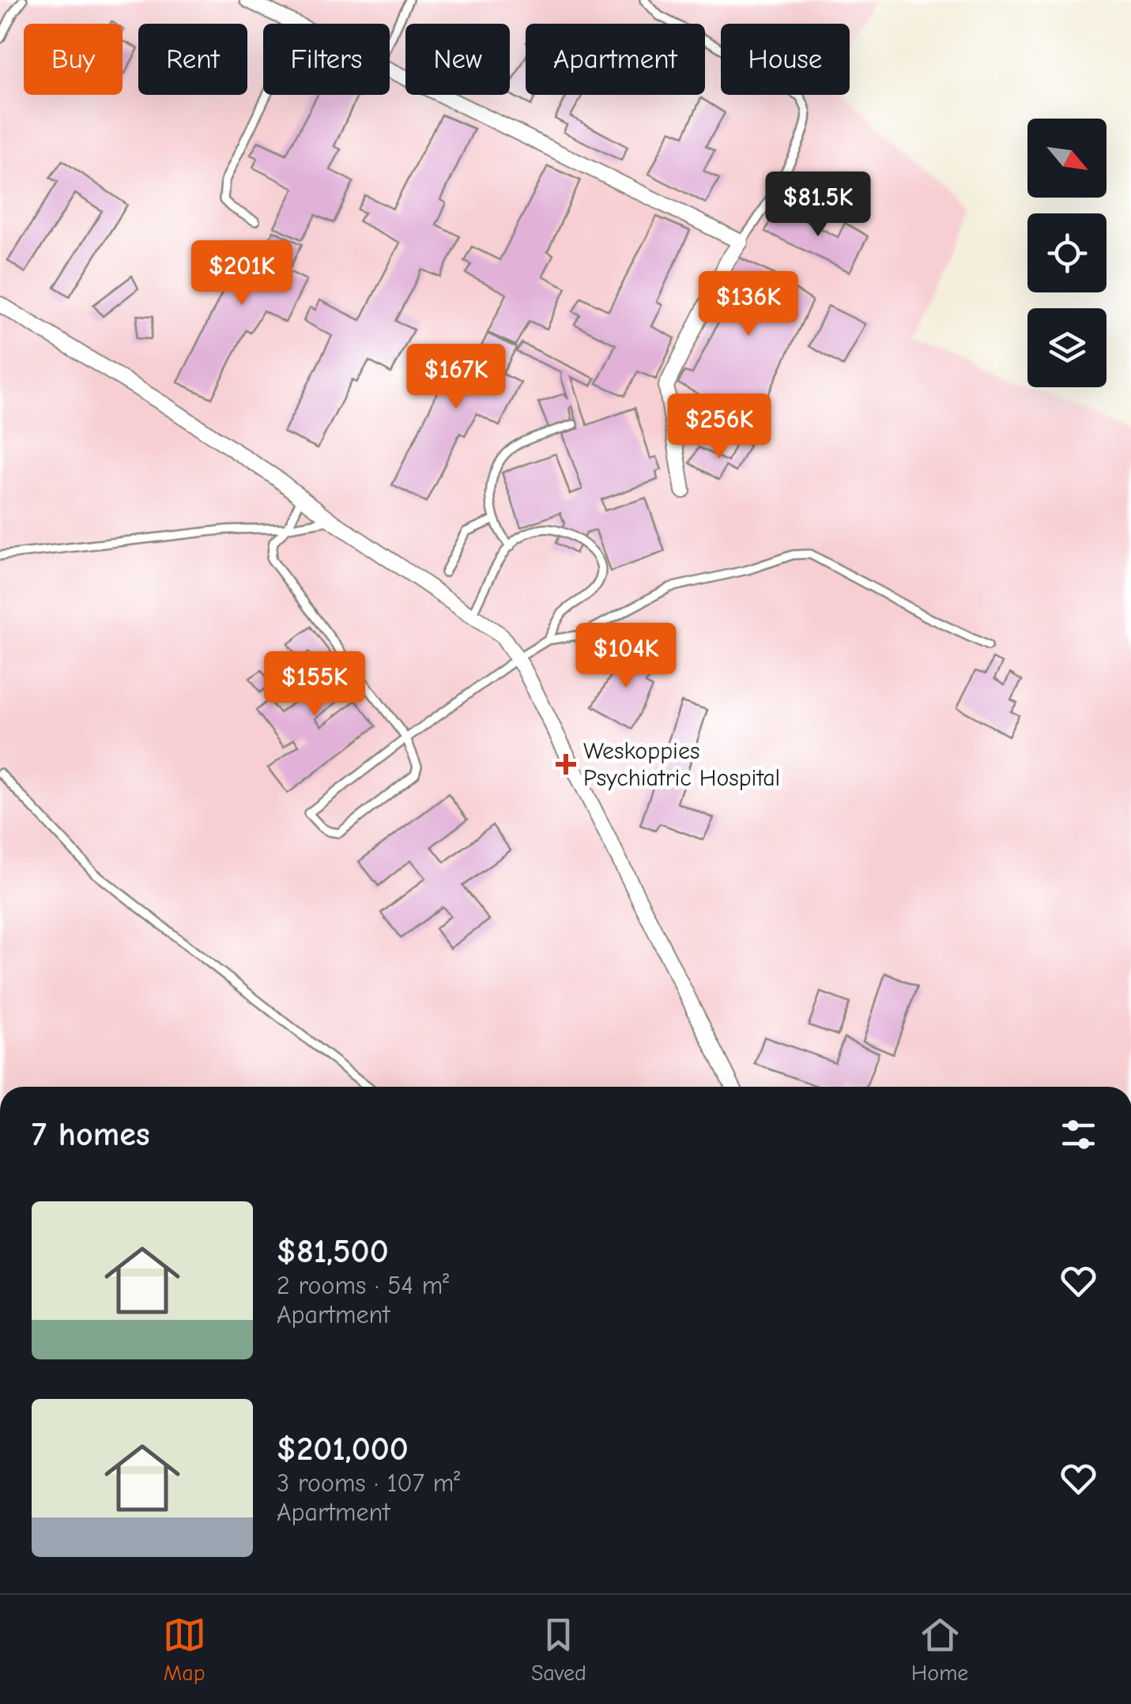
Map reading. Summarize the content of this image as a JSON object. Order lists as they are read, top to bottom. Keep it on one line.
{"places":{"health":["Weskoppies Psychiatric Hospital"]},"north":"bottom right","page":{"chip":["Buy","Rent","Filters","New","Apartment","House"],"price":["$81.5K","$201K","$136K","$167K","$256K","$104K","$155K"],"heading":"7 homes","list":[{"name":"$81,500","note":"2 rooms · 54 m² · Apartment"},{"name":"$201,000","note":"3 rooms · 107 m² · Apartment"}],"tabs":["Map","Saved","Home"]}}
